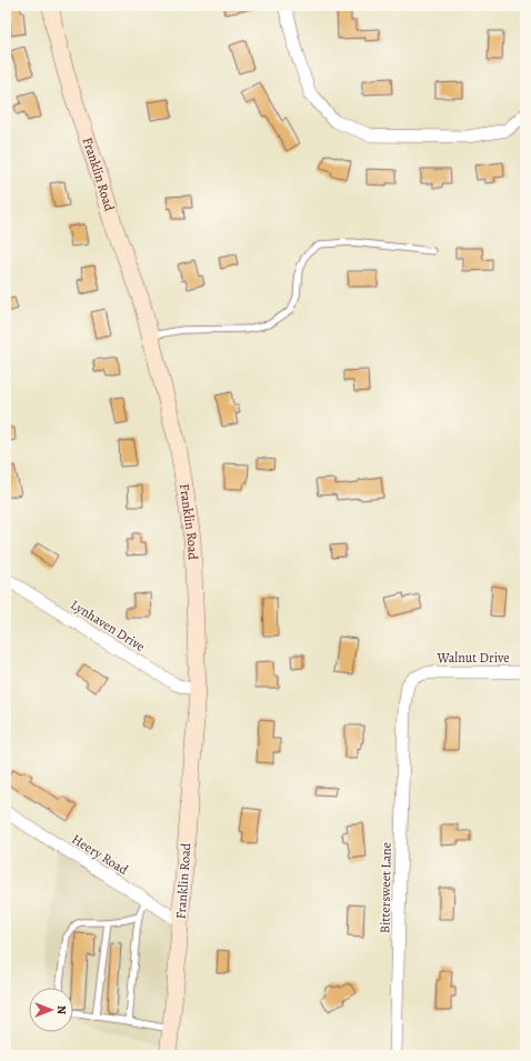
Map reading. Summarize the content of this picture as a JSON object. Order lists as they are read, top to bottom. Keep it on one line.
{"streets":{"main road":["Franklin Road"],"street":["Lynhaven Drive","Walnut Drive","Heery Road","Bittersweet Lane"]},"crossings":[["Franklin Road","Lynhaven Drive"],["Franklin Road","Heery Road"],["Walnut Drive","Bittersweet Lane"]],"north":"right"}
